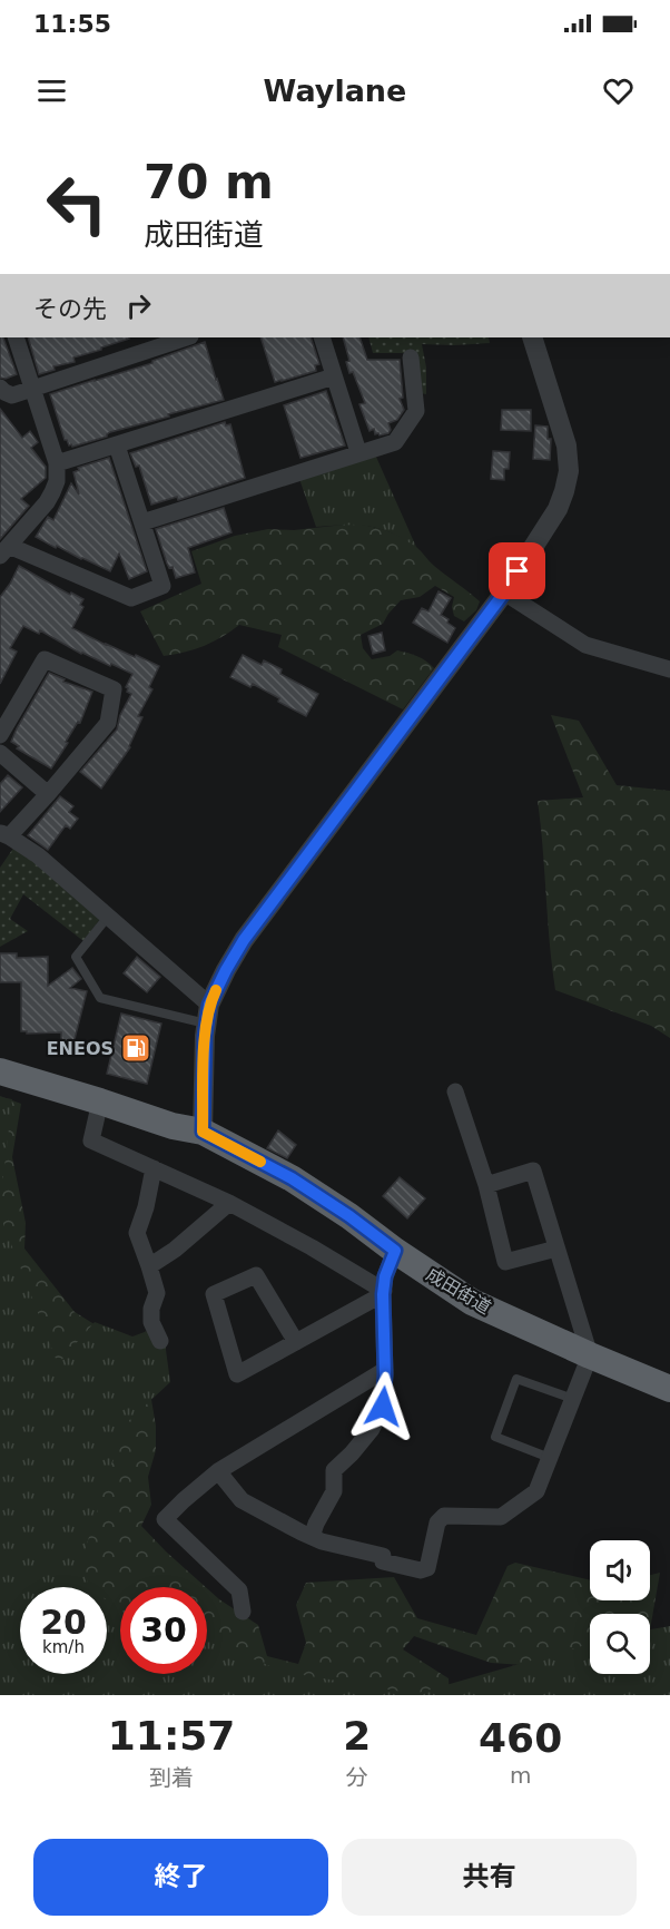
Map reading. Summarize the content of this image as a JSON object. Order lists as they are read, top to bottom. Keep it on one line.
{"streets":{"highway":["成田街道"]},"places":{"fuel station":["ENEOS"]},"page":{"status":"11:55","header":"Waylane","turn":["70 m","成田街道"],"then":"その先","speed":"20 km/h","limit":"30","eta":["11:57","到着","2","分","460","m"],"buttons":["終了","共有"]}}
